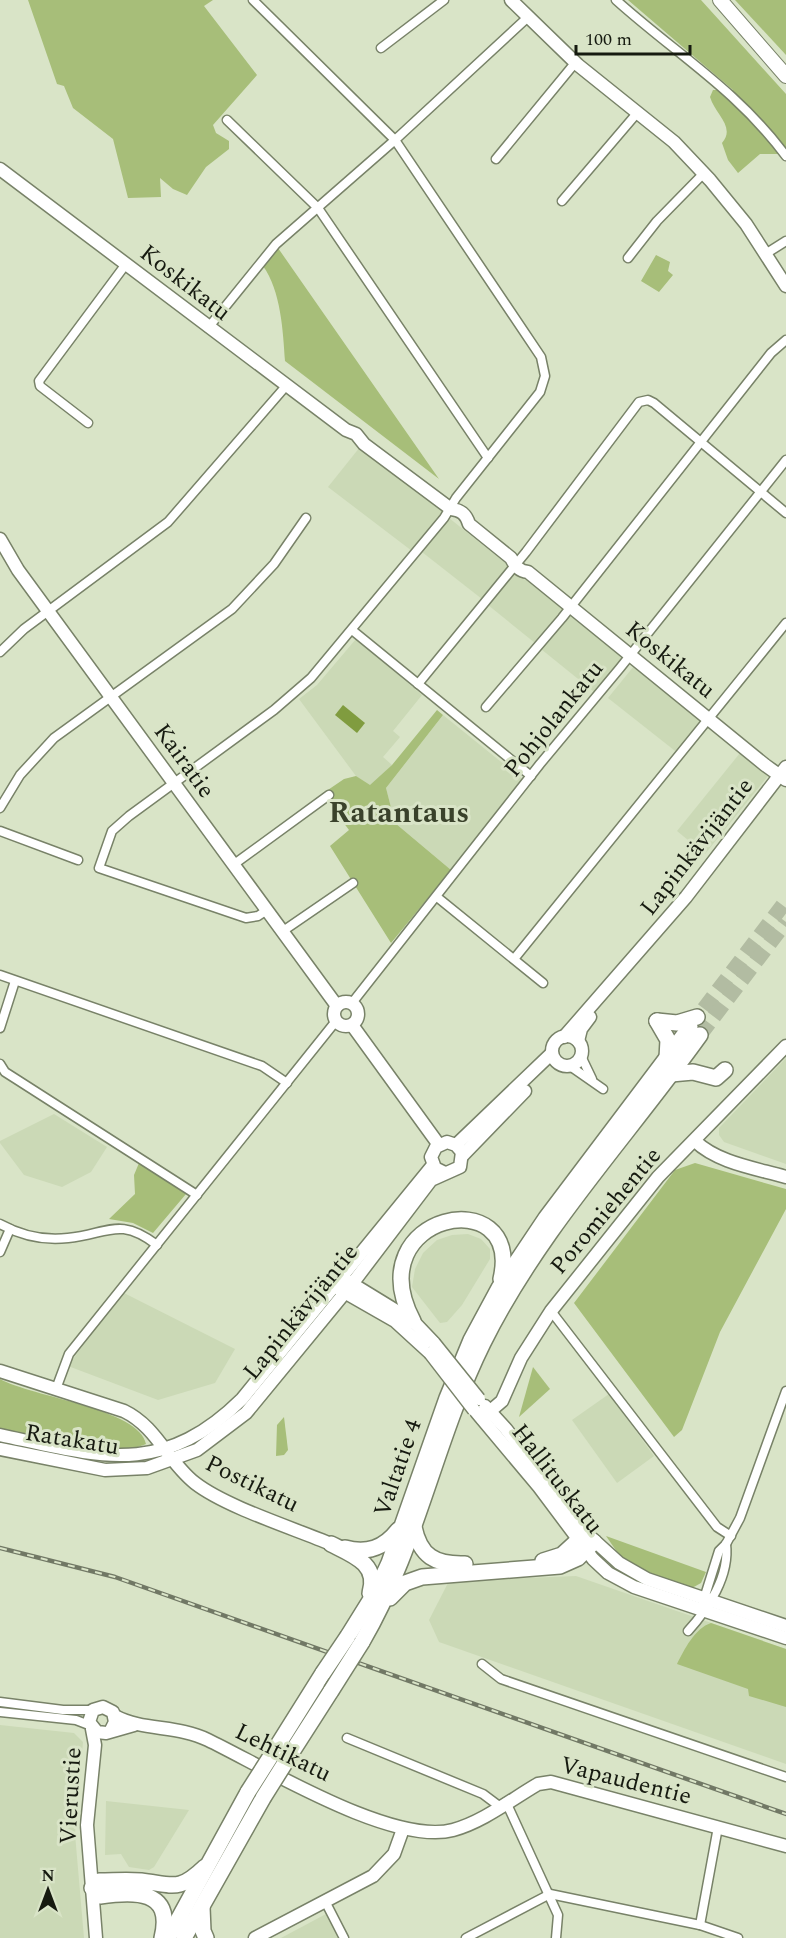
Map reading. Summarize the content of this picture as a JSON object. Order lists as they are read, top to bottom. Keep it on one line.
{"streets":{"highway":["Valtatie 4"],"main road":["Koskikatu","Kairatie","Lapinkävijäntie","Poromiehentie","Ratakatu","Hallituskatu","Postikatu","Lehtikatu","Vapaudentie","Vierustie"],"street":["Pohjolankatu"]},"crossings":[["Koskikatu","Pohjolankatu"],["Koskikatu","Lapinkävijäntie"],["Pohjolankatu","Kairatie"],["Lapinkävijäntie","Ratakatu"],["Lapinkävijäntie","Hallituskatu"],["Lapinkävijäntie","Postikatu"],["Poromiehentie","Hallituskatu"],["Ratakatu","Postikatu"],["Lehtikatu","Vapaudentie"],["Lehtikatu","Vierustie"]],"districts":["Ratantaus"],"scale_bar":"100 m","north":"top"}
